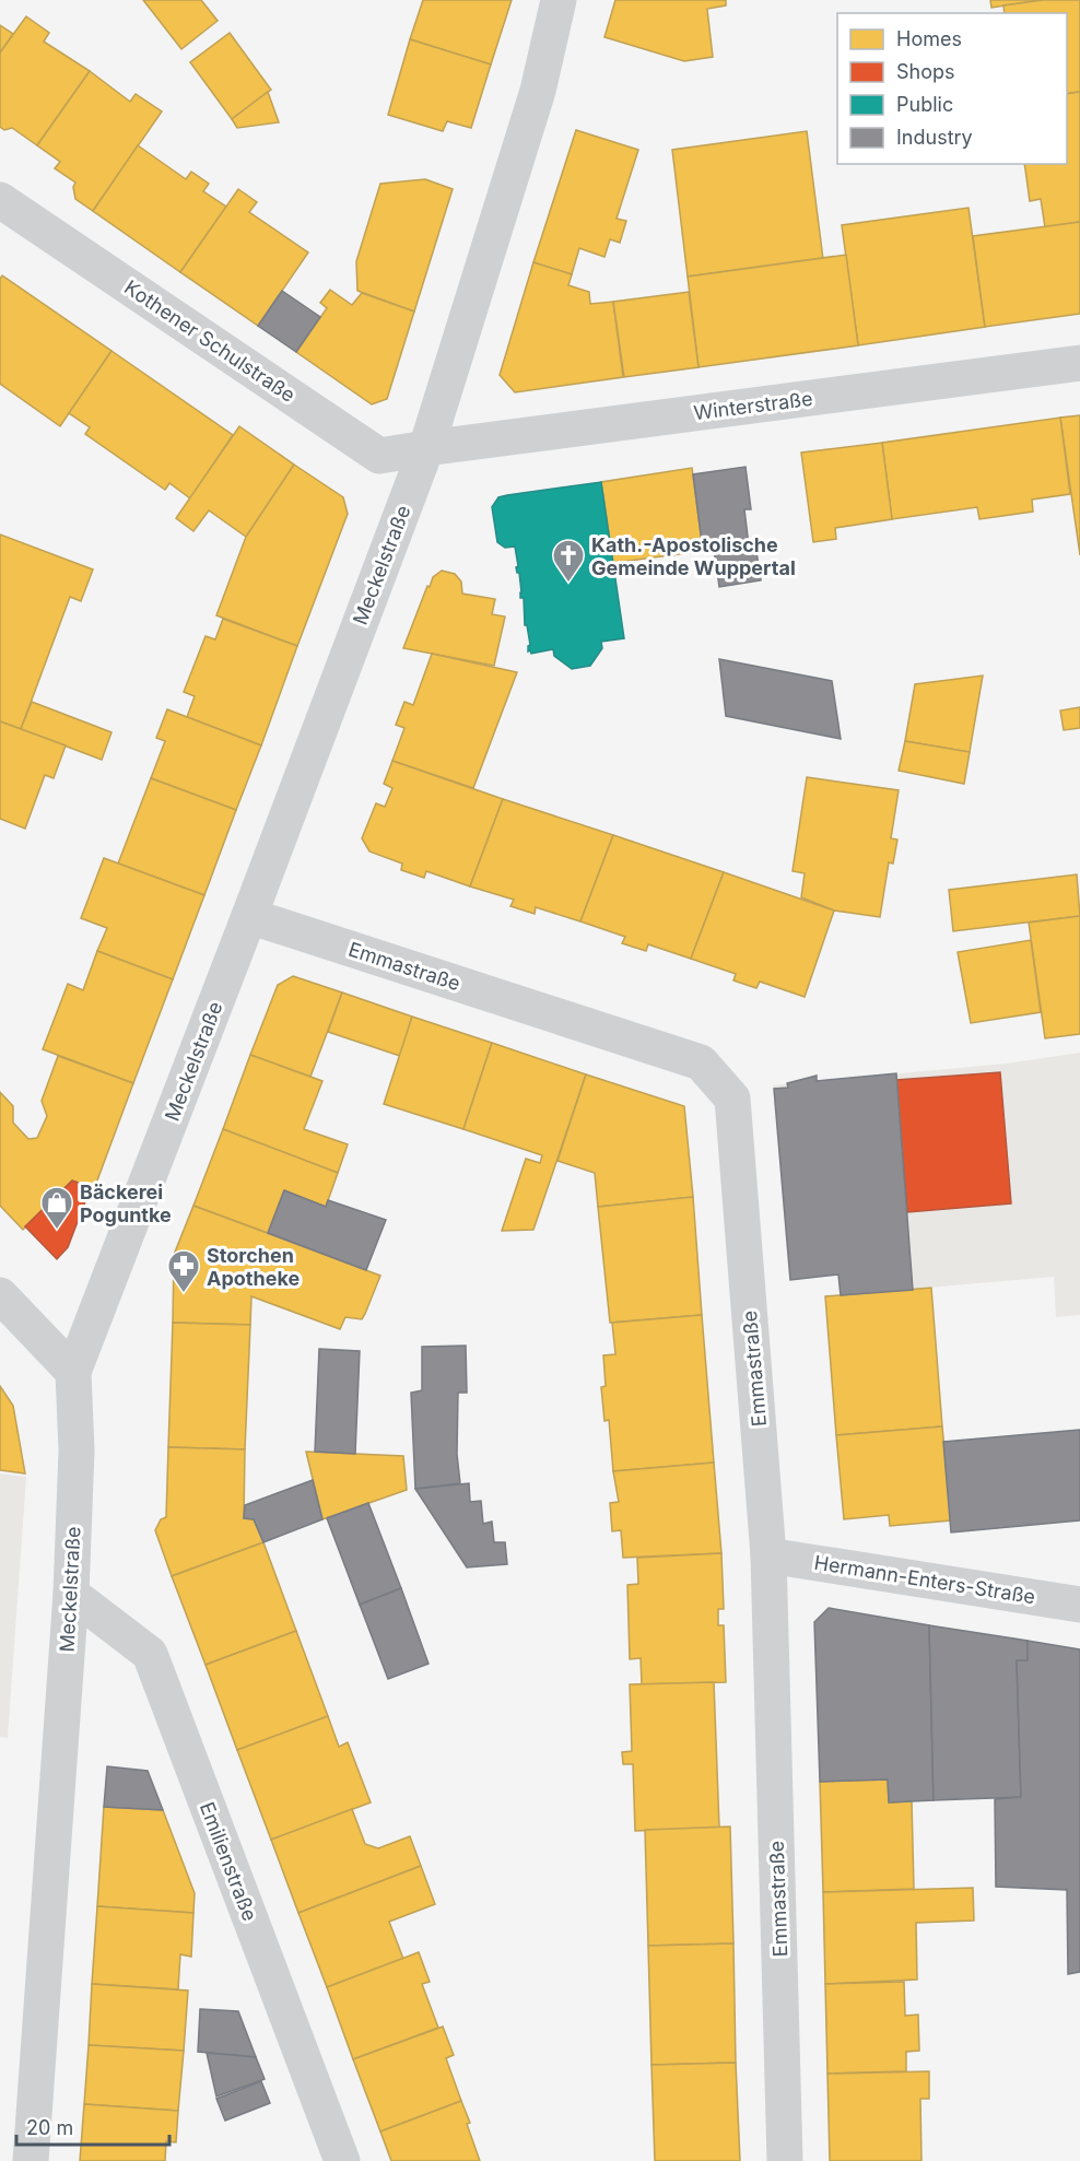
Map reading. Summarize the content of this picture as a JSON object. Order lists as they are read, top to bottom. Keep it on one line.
{"streets":{"street":["Kothener Schulstraße","Winterstraße","Meckelstraße","Emmastraße","Hermann-Enters-Straße","Emilienstraße"]},"crossings":[["Kothener Schulstraße","Winterstraße"],["Kothener Schulstraße","Meckelstraße"],["Winterstraße","Meckelstraße"],["Meckelstraße","Emmastraße"],["Meckelstraße","Emilienstraße"],["Emmastraße","Hermann-Enters-Straße"]],"places":{"church":["Kath.-Apostolische Gemeinde Wuppertal"],"shop":["Bäckerei Poguntke"],"pharmacy":["Storchen Apotheke"]},"legend":["Homes","Shops","Public","Industry"],"scale_bar":"20 m"}
